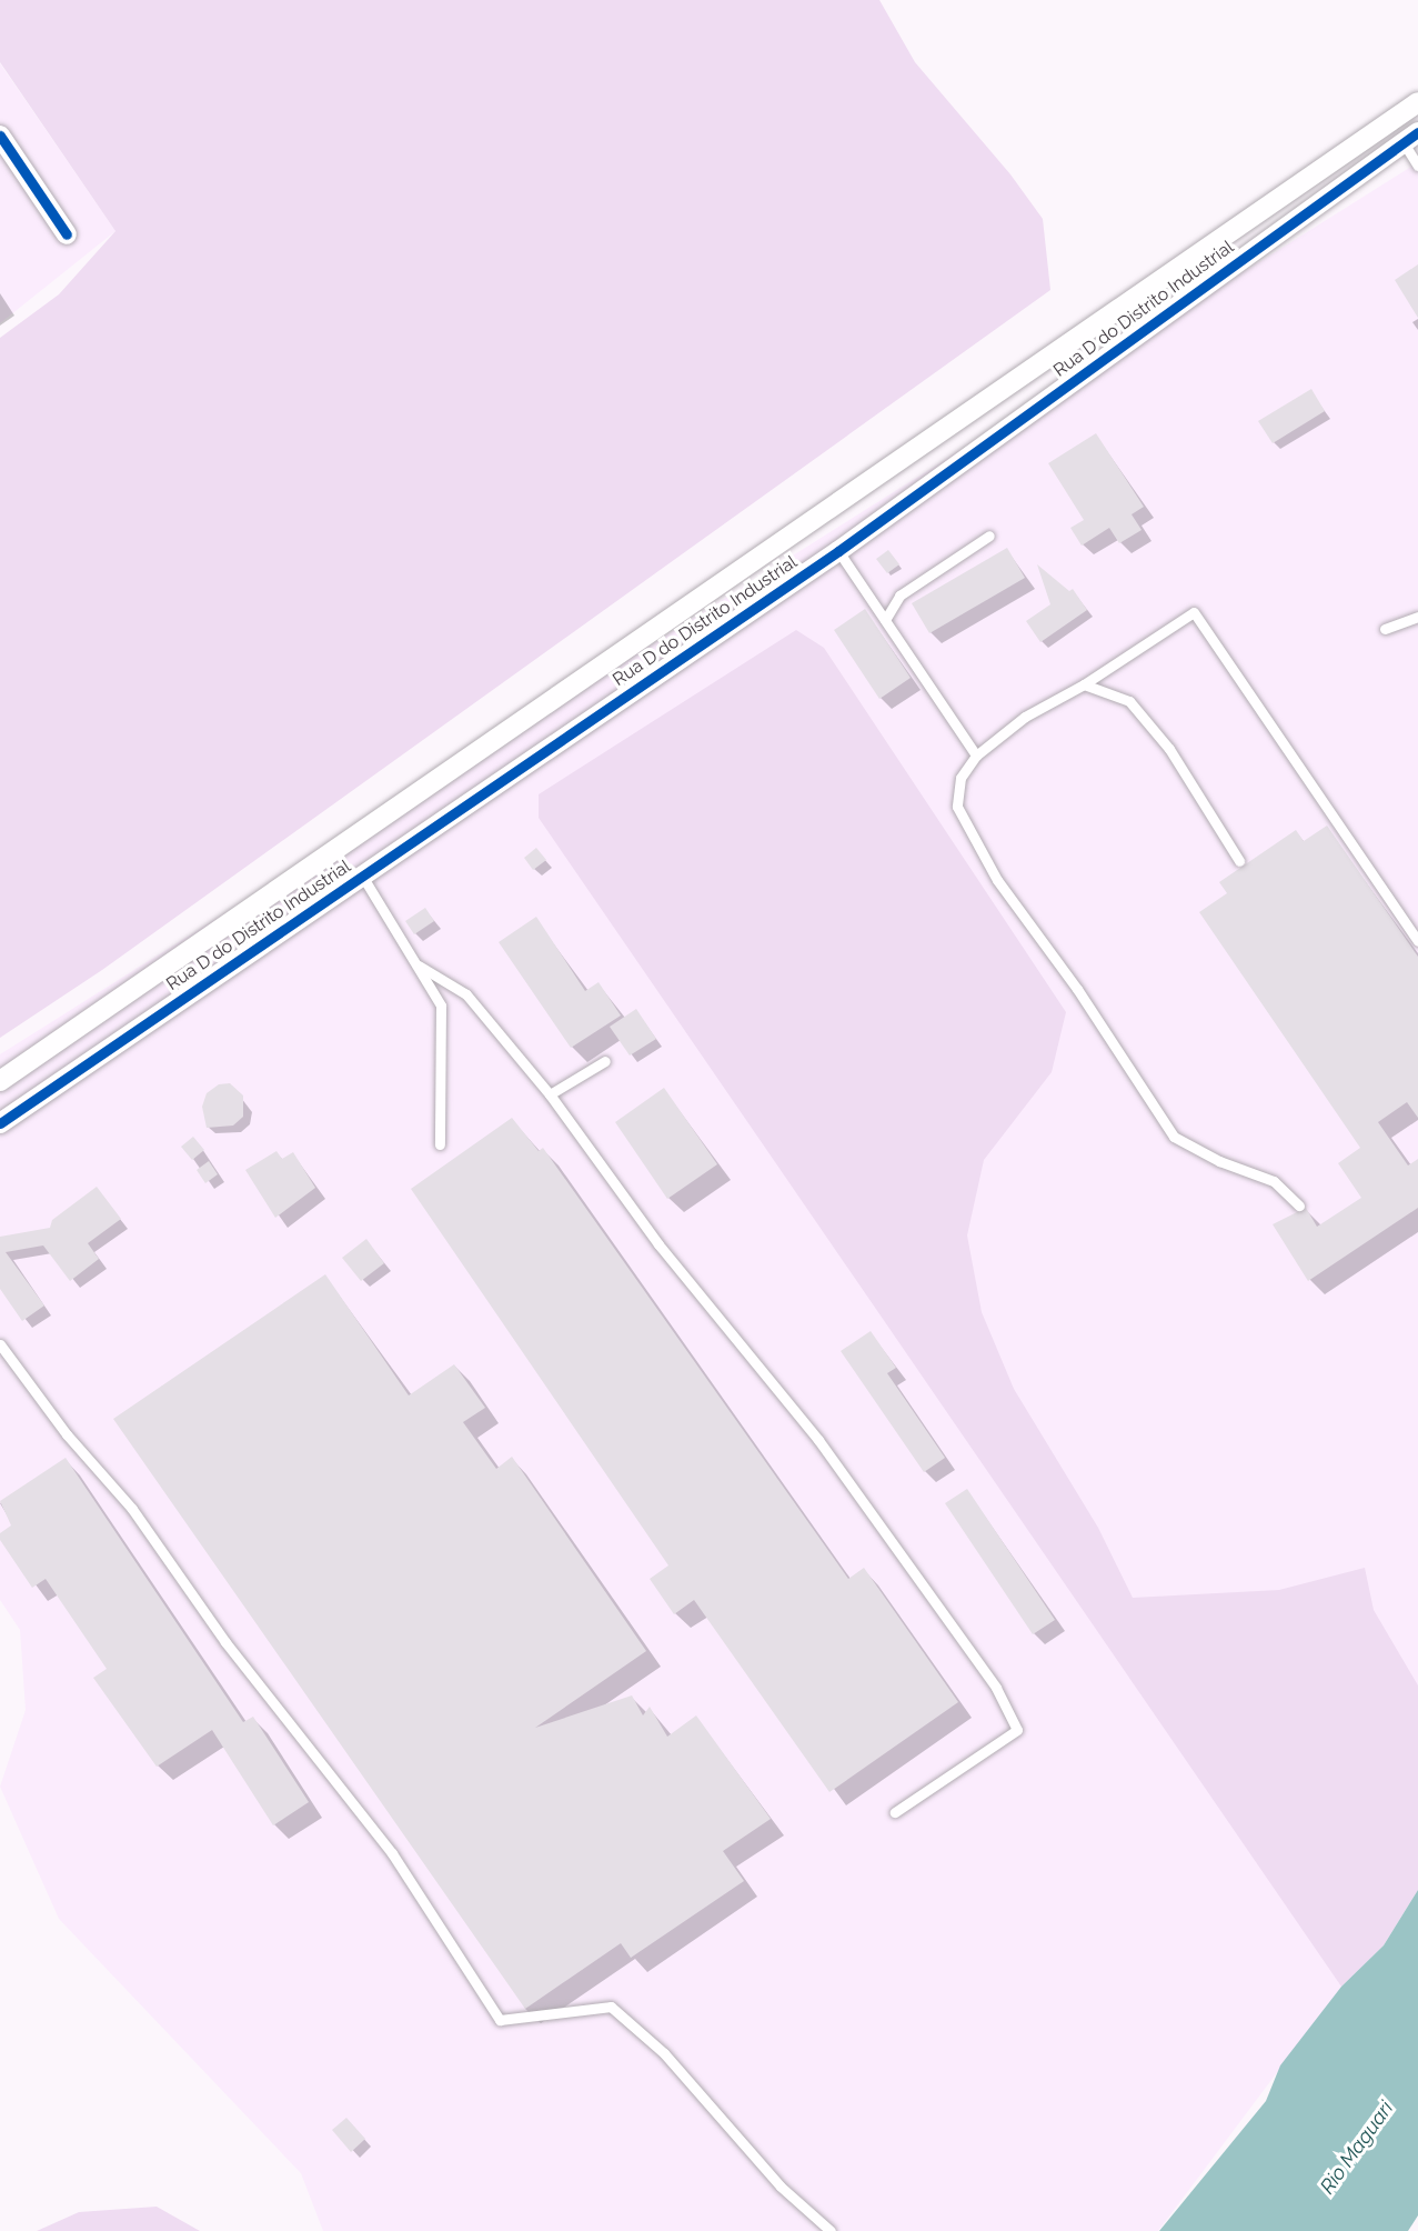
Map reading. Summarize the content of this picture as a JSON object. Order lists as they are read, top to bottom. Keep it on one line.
{"streets":{"street":["Rua D do Distrito Industrial"]},"water":["Rio Maguari"]}
